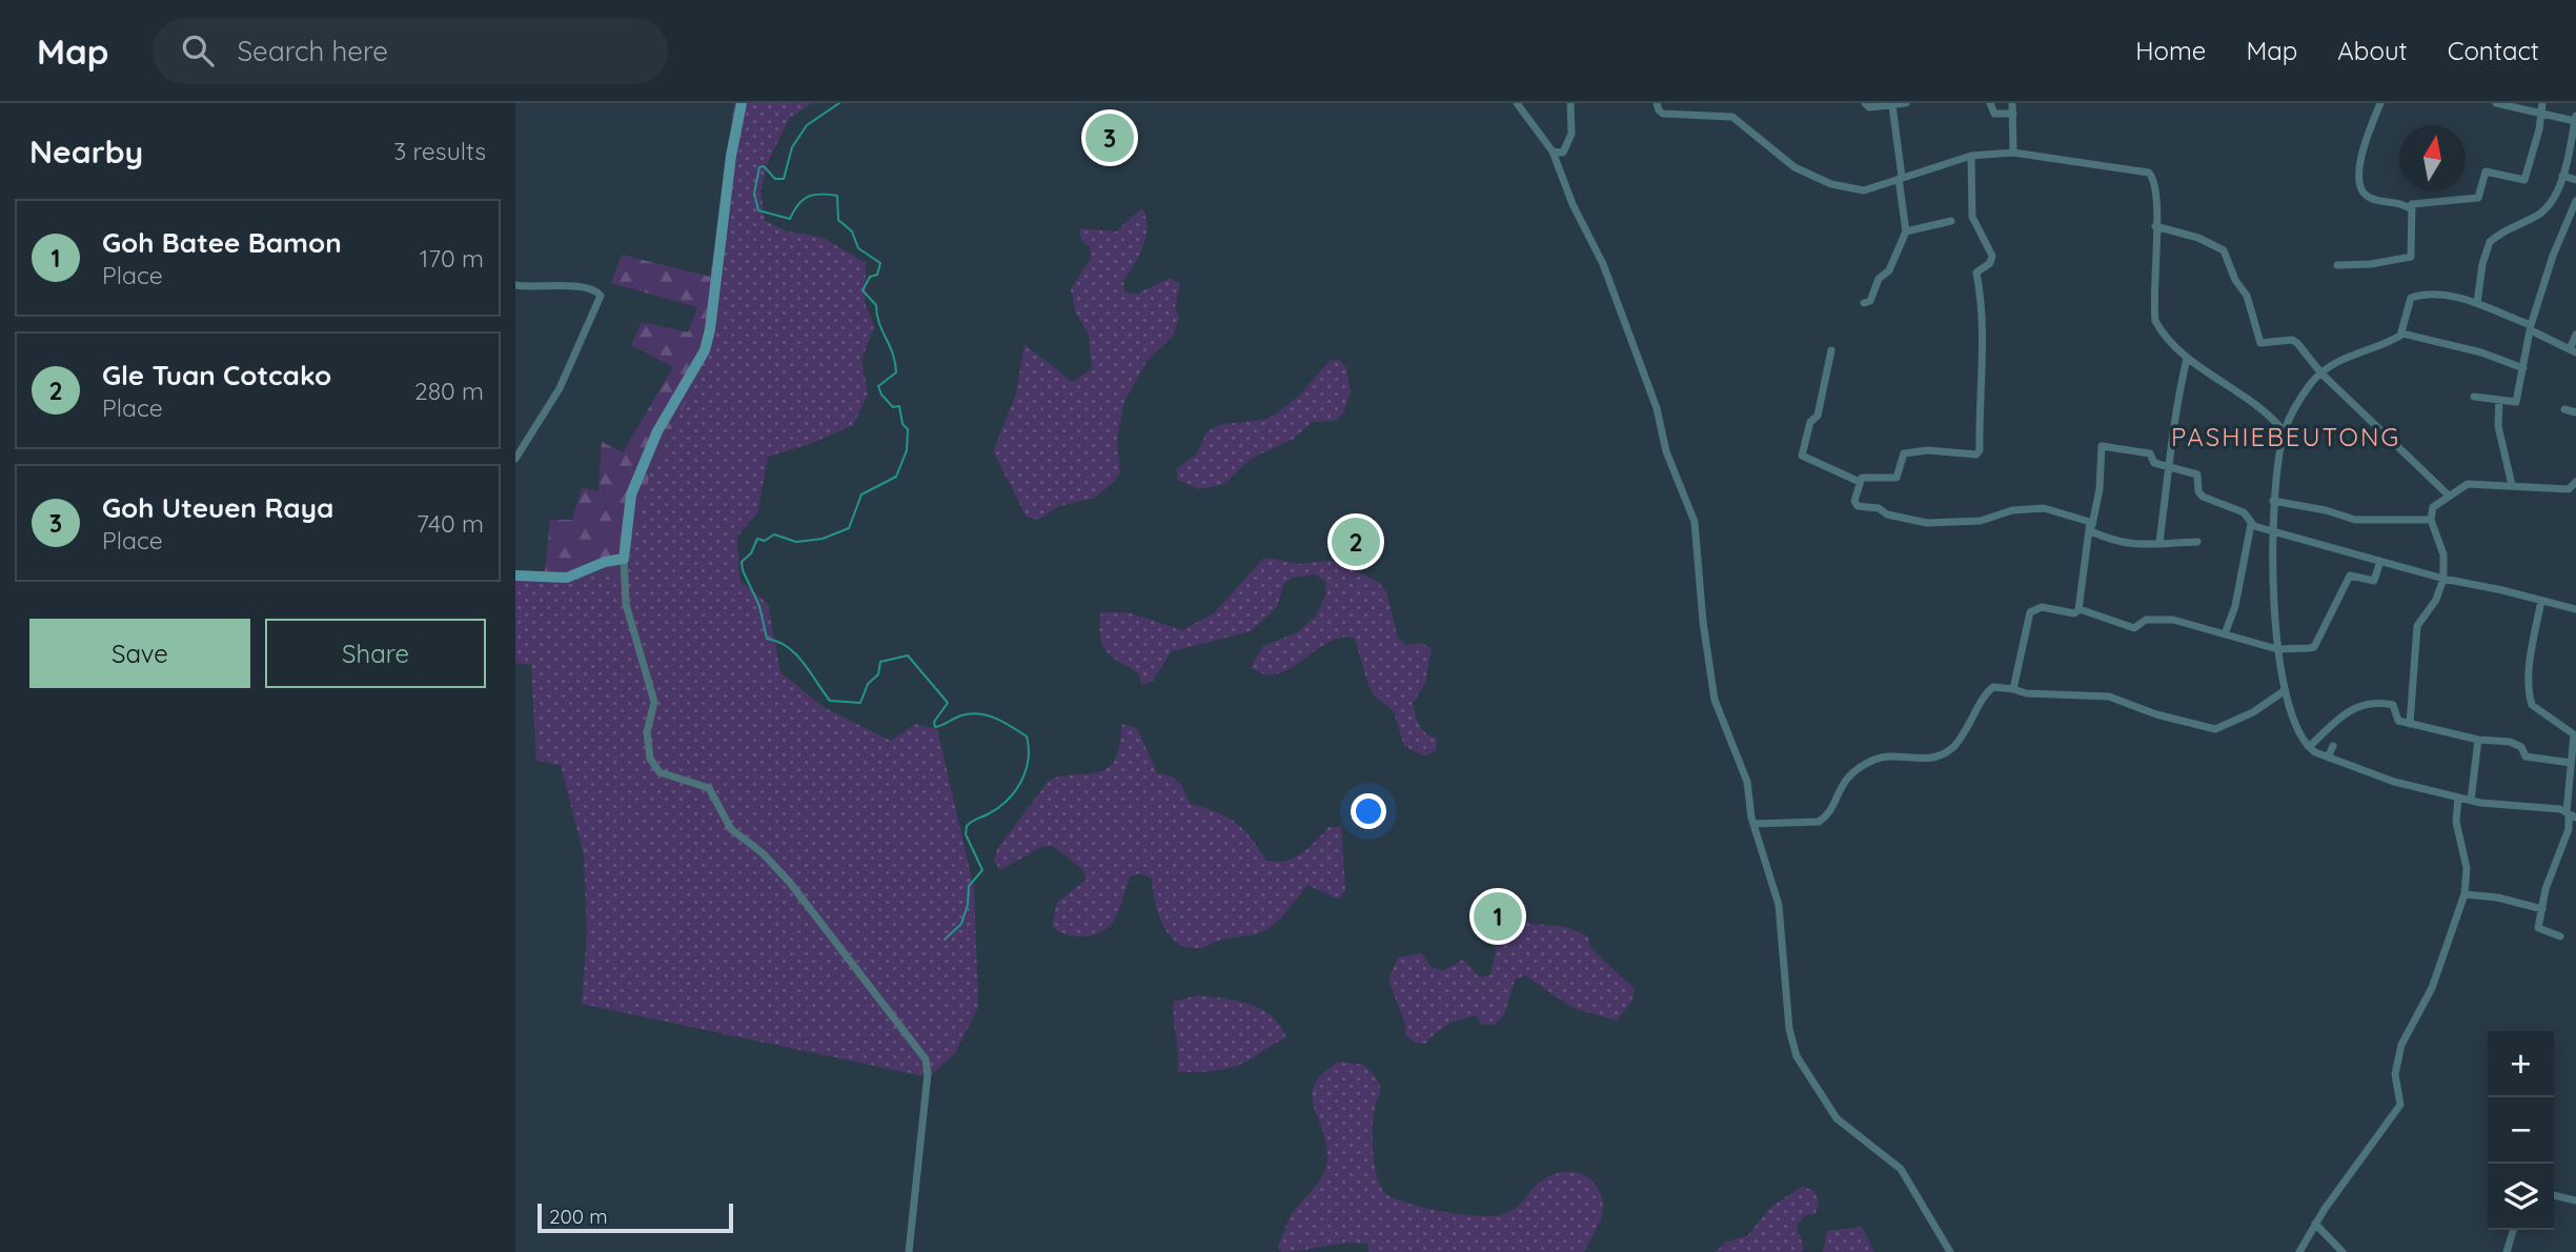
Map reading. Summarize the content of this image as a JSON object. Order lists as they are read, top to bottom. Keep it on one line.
{"districts":["PASHIEBEUTONG"],"scale_bar":"200 m","north":"top","page":{"header":"Map","search":"Search here","nav":["Home","Map","About","Contact"],"heading":["Nearby","3 results"],"pins":["3","2","1"],"list":[{"mark":"1","name":"Goh Batee Bamon","note":"Place","value":"170 m"},{"mark":"2","name":"Gle Tuan Cotcako","note":"Place","value":"280 m"},{"mark":"3","name":"Goh Uteuen Raya","note":"Place","value":"740 m"}],"buttons":["Save","Share"],"map_buttons":["+","−"],"scale":"200 m"}}
